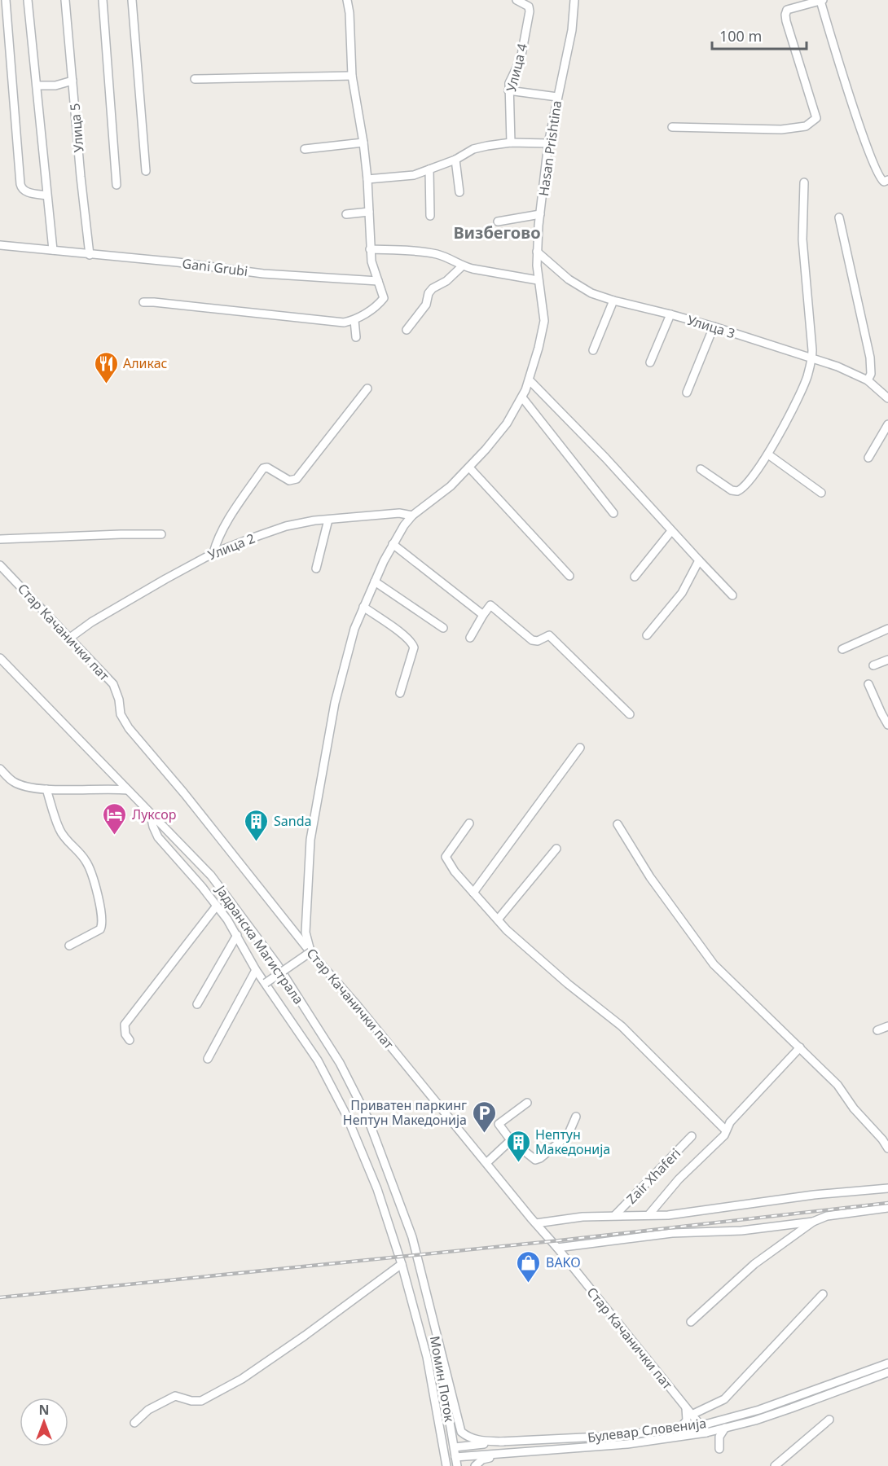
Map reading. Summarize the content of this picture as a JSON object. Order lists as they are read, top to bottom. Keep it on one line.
{"streets":{"street":["Улица 4","Улица 5","Hasan Prishtina","Gani Grubi","Улица 3","Улица 2","Стар Качанички пат","Јадранска Магистрала","Zair Xhaferi","Момин Поток","Булевар Словенија"]},"crossings":[["Улица 5","Gani Grubi"],["Hasan Prishtina","Улица 3"],["Hasan Prishtina","Улица 2"],["Hasan Prishtina","Стар Качанички пат"],["Улица 2","Стар Качанички пат"],["Стар Качанички пат","Булевар Словенија"],["Јадранска Магистрала","Момин Поток"],["Момин Поток","Булевар Словенија"]],"districts":["Визбегово"],"places":{"restaurant":["Аликас"],"hotel":["Луксор"],"building":["Sanda","Нептун Македонија"],"parking":["Приватен паркинг Нептун Македонија"],"shop":["BAKO"]},"scale_bar":"100 m","north":"top"}
